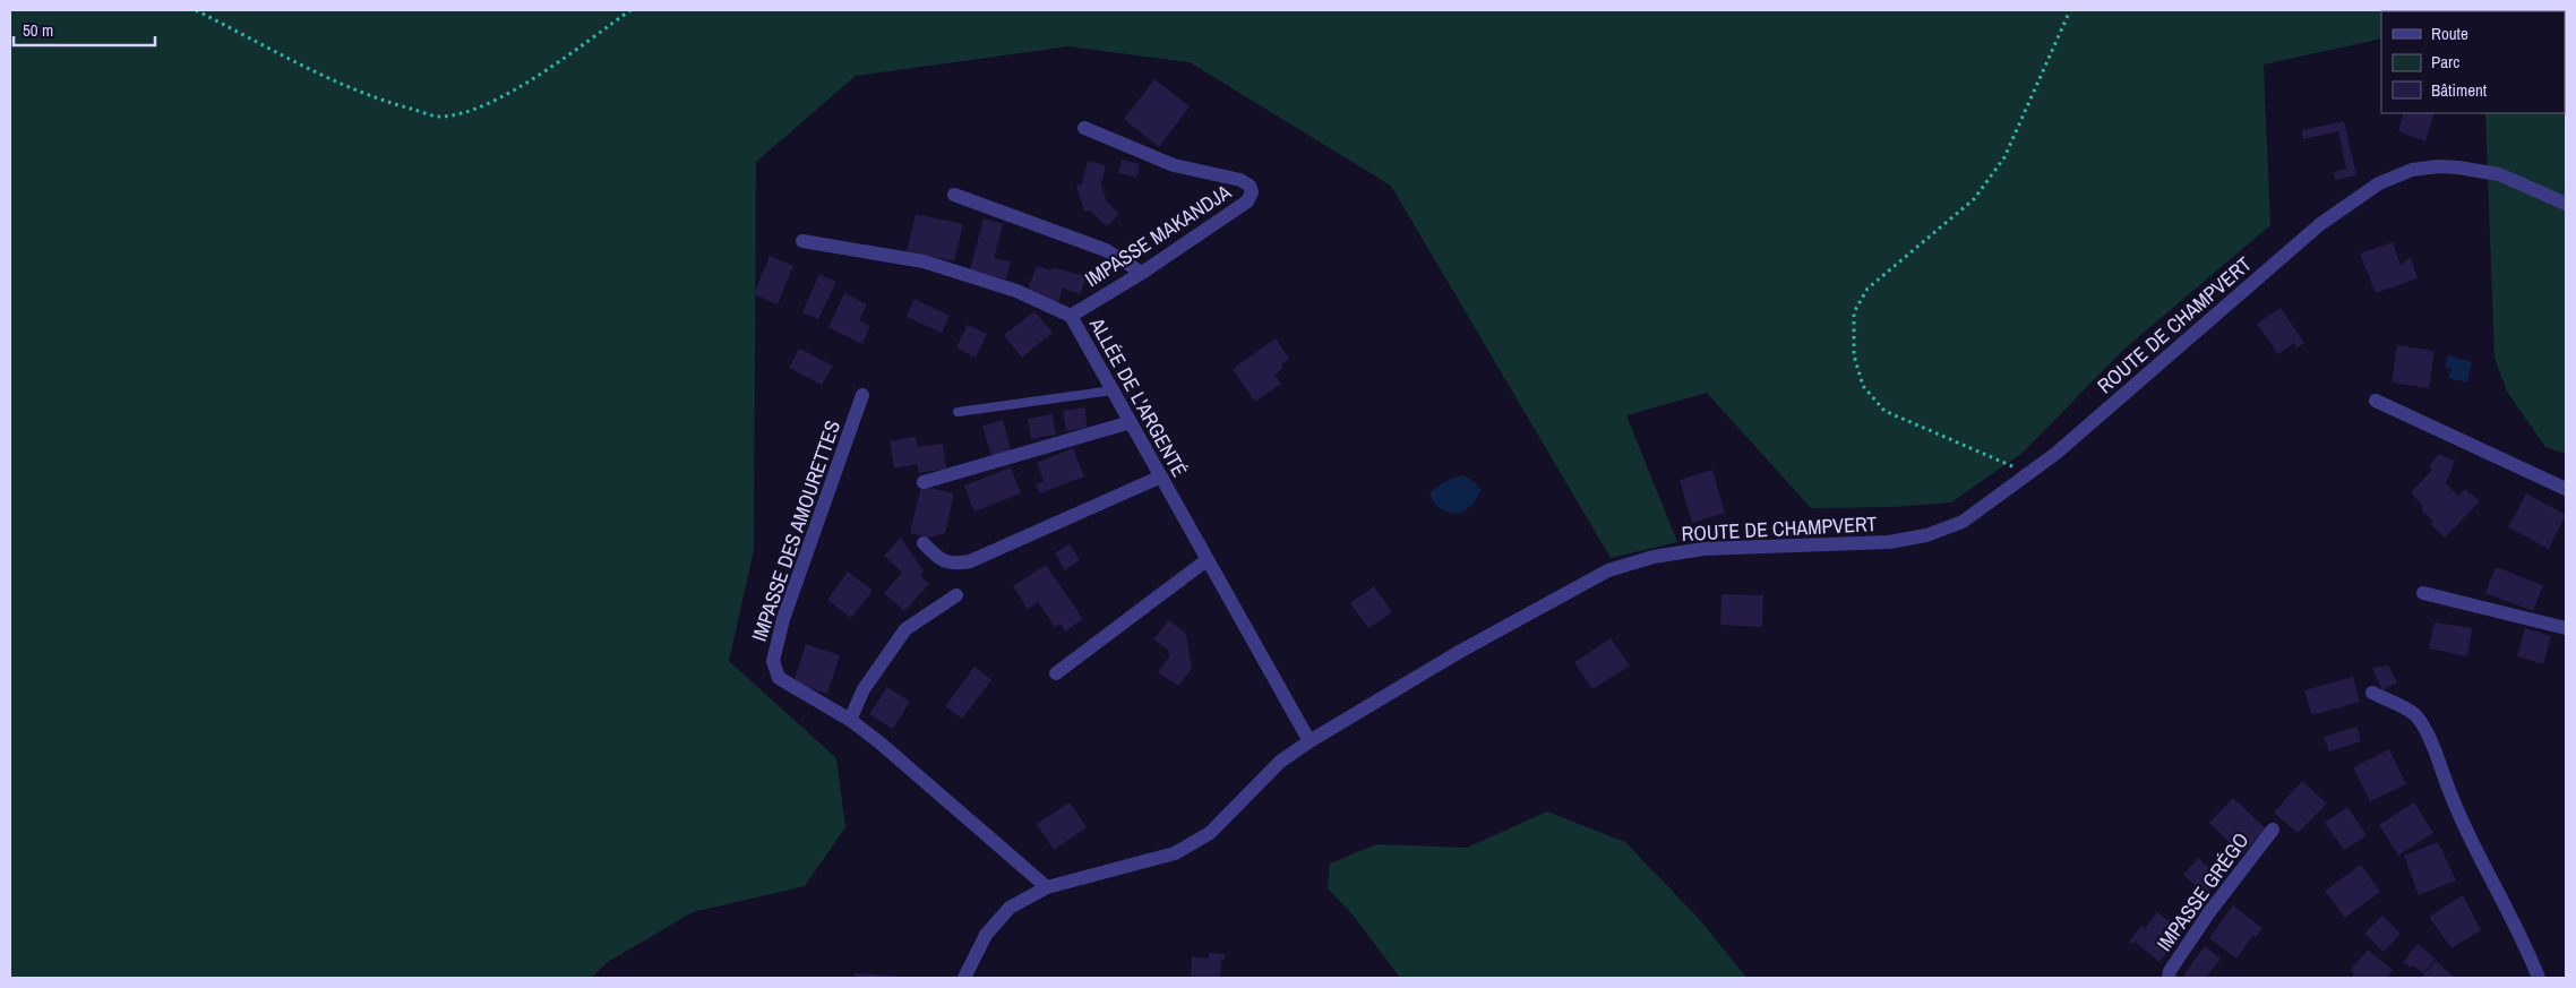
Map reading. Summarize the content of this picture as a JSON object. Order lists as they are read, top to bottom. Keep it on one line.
{"streets":{"street":["IMPASSE MAKANDJA","ROUTE DE CHAMPVERT","ALLÉE DE L'ARGENTÉ","IMPASSE DES AMOURETTES","IMPASSE GRÉGO"]},"crossings":[["IMPASSE MAKANDJA","ALLÉE DE L'ARGENTÉ"],["ROUTE DE CHAMPVERT","ALLÉE DE L'ARGENTÉ"],["ROUTE DE CHAMPVERT","IMPASSE DES AMOURETTES"]],"legend":["Route","Parc","Bâtiment"],"scale_bar":"50 m"}
